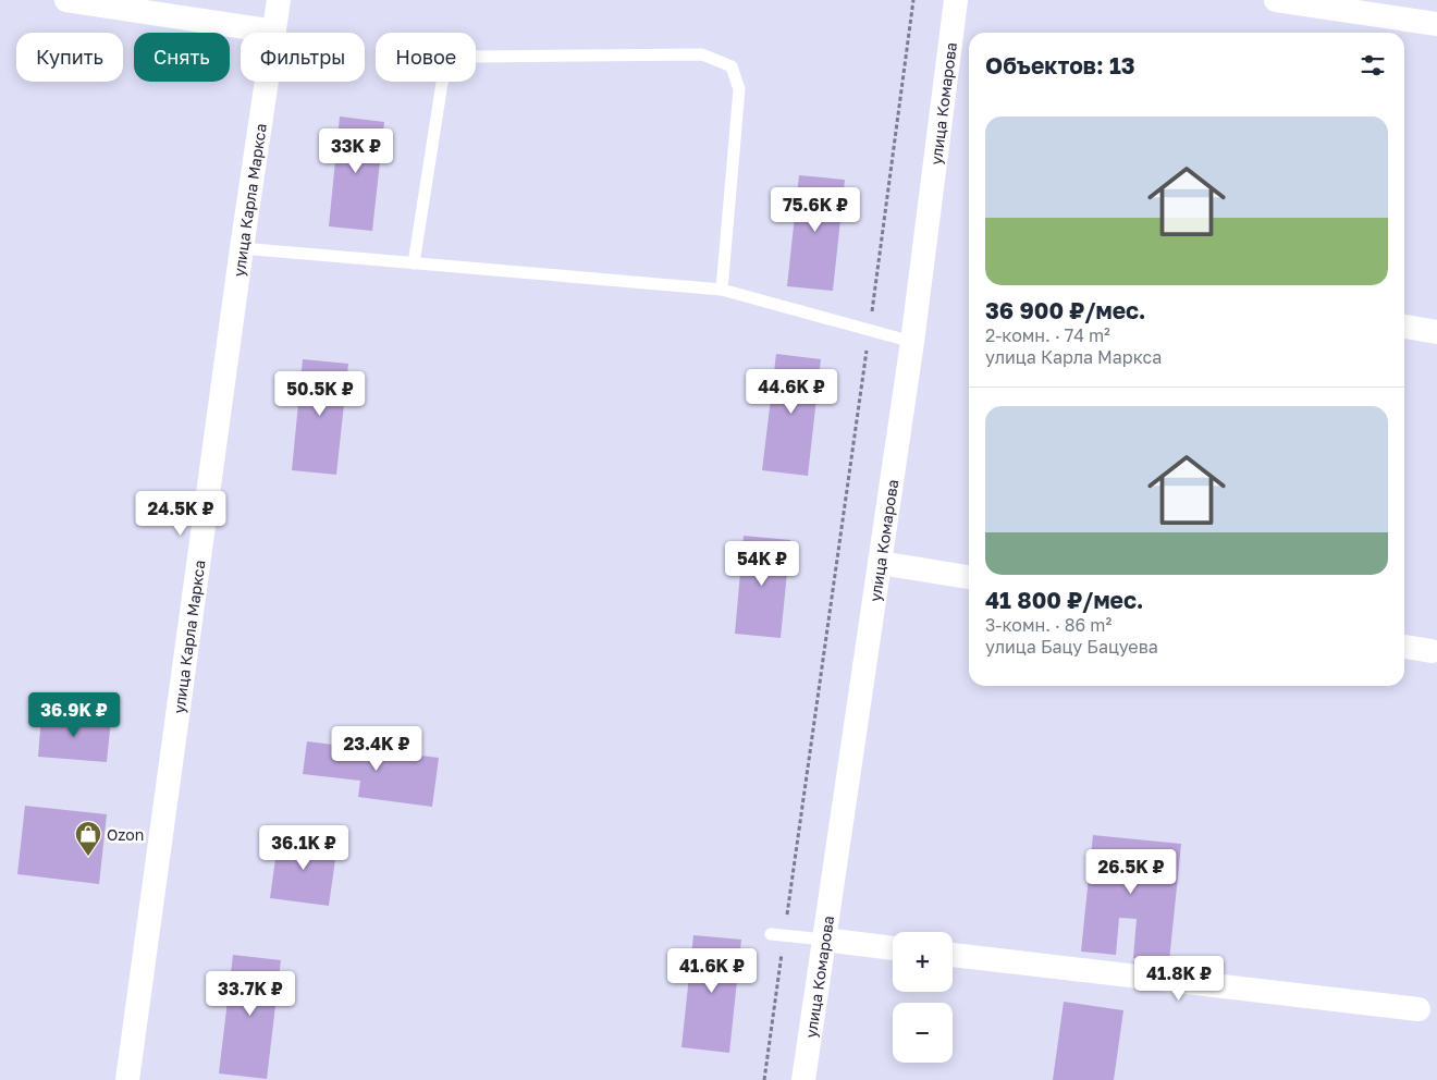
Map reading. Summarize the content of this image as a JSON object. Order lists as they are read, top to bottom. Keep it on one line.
{"streets":{"street":["улица Комарова","улица Карла Маркса"]},"places":{"shop":["Ozon"]},"page":{"chip":["Купить","Снять","Фильтры","Новое"],"heading":"Объектов: 13","list":[{"name":"36 900 ₽/мес.","note":"2-комн. · 74 m² · улица Карла Маркса"},{"name":"41 800 ₽/мес.","note":"3-комн. · 86 m² · улица Бацу Бацуева"}],"price":["33K ₽","75.6K ₽","44.6K ₽","50.5K ₽","24.5K ₽","54K ₽","36.9K ₽","23.4K ₽","36.1K ₽","26.5K ₽","41.6K ₽","41.8K ₽","33.7K ₽"],"map_buttons":["+","−"]}}
